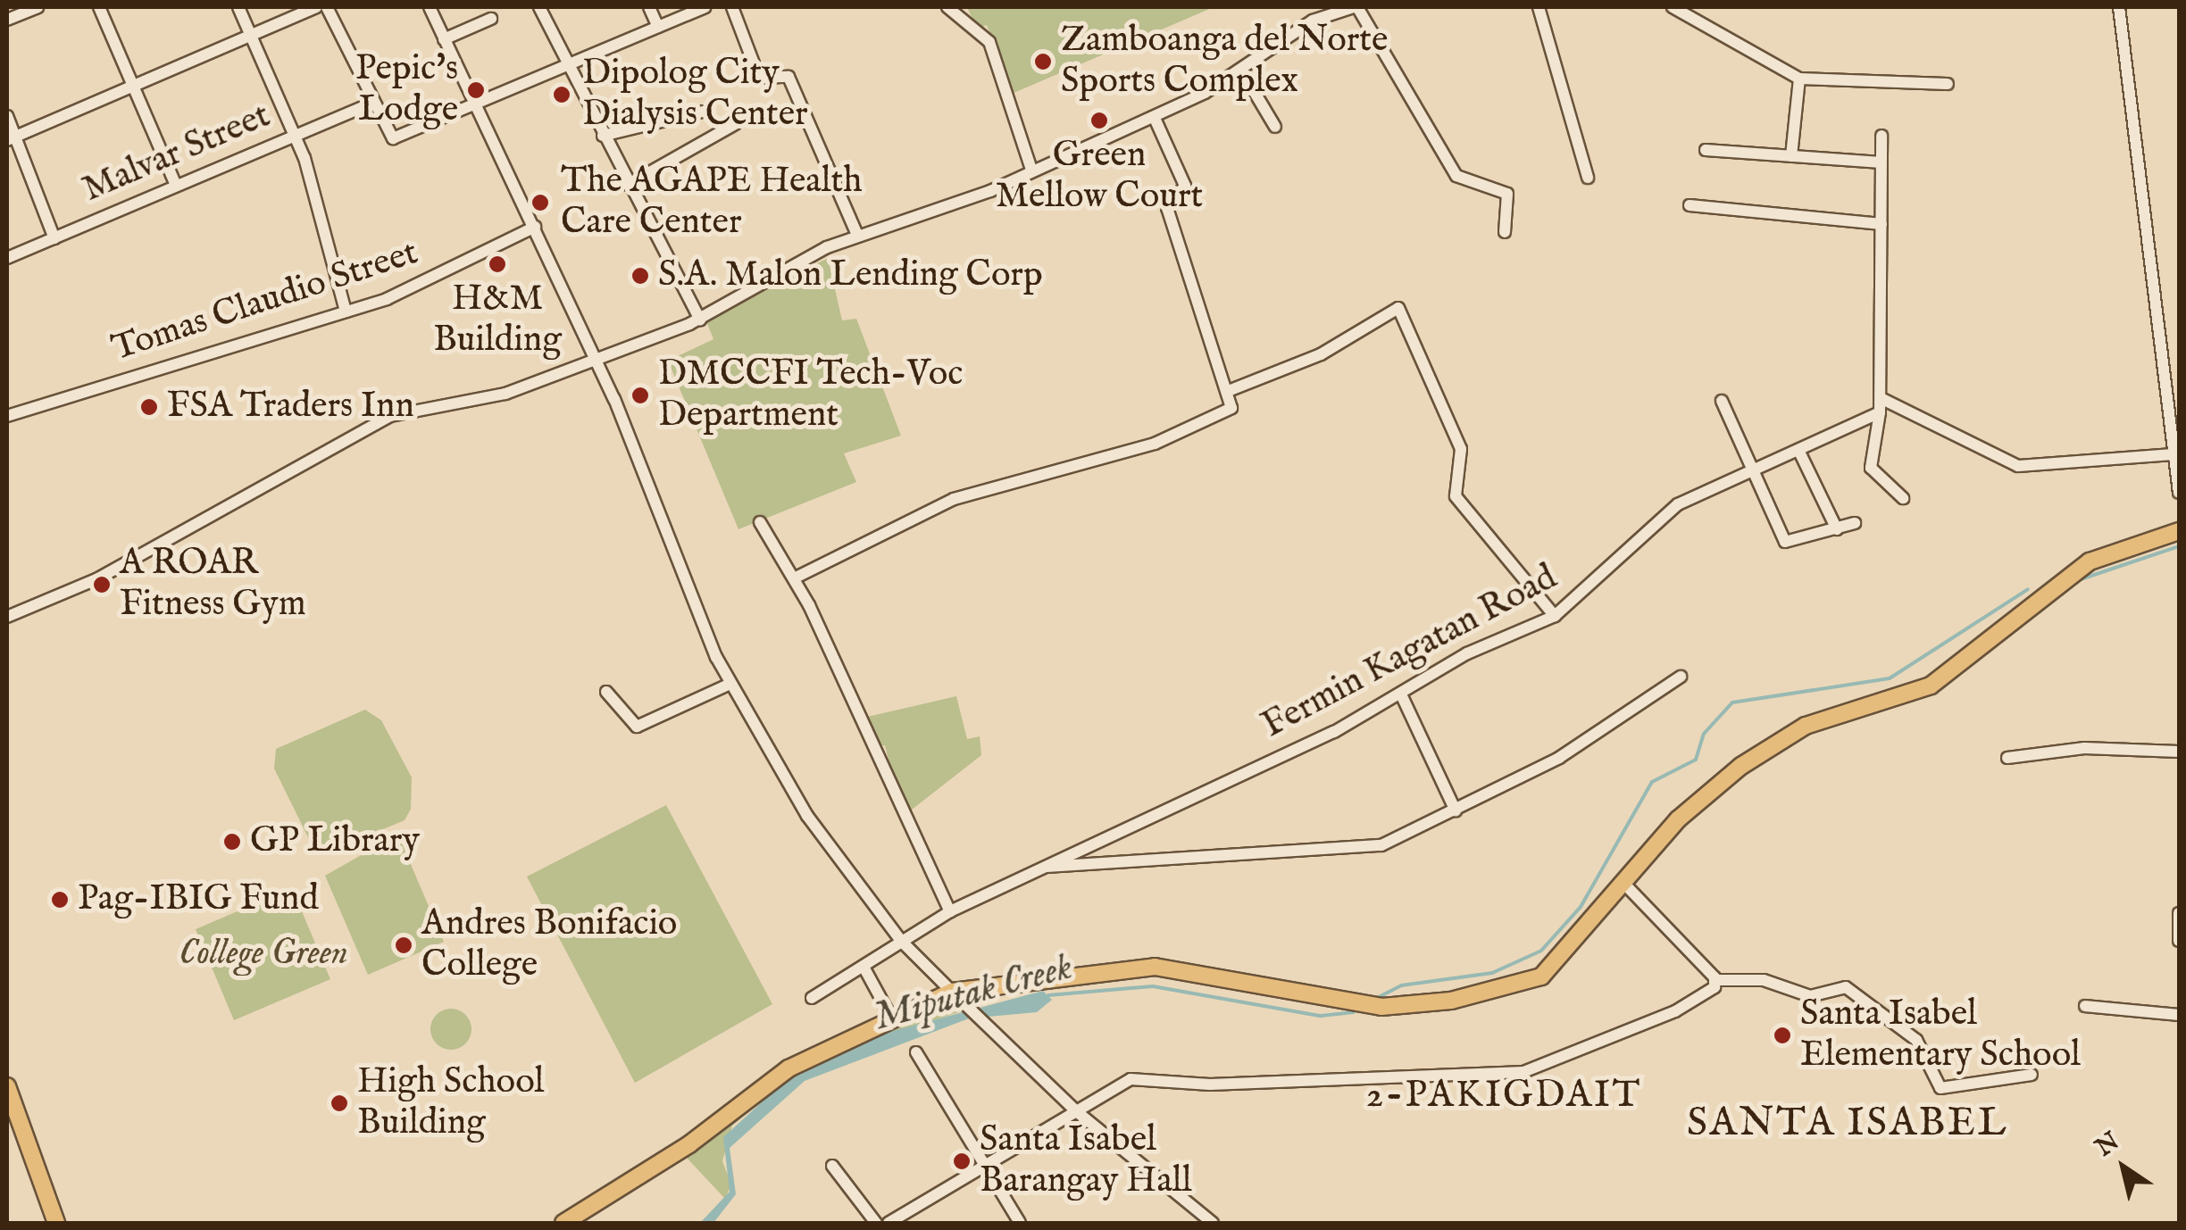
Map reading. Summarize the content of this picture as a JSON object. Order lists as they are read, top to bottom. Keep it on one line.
{"streets":{"street":["Malvar Street","Tomas Claudio Street","Fermin Kagatan Road"]},"districts":["2-PAKIGDAIT","SANTA ISABEL"],"water":["Miputak Creek"],"parks":["College Green"],"places":["Zamboanga del Norte Sports Complex","Pepic's Lodge","Dipolog City Dialysis Center","Green Mellow Court","The AGAPE Health Care Center","H&M Building","S.A. Malon Lending Corp","DMCCFI Tech-Voc Department","FSA Traders Inn","A ROAR Fitness Gym","GP Library","Pag-IBIG Fund","Andres Bonifacio College","Santa Isabel Elementary School","High School Building","Santa Isabel Barangay Hall"],"north":"top left"}
